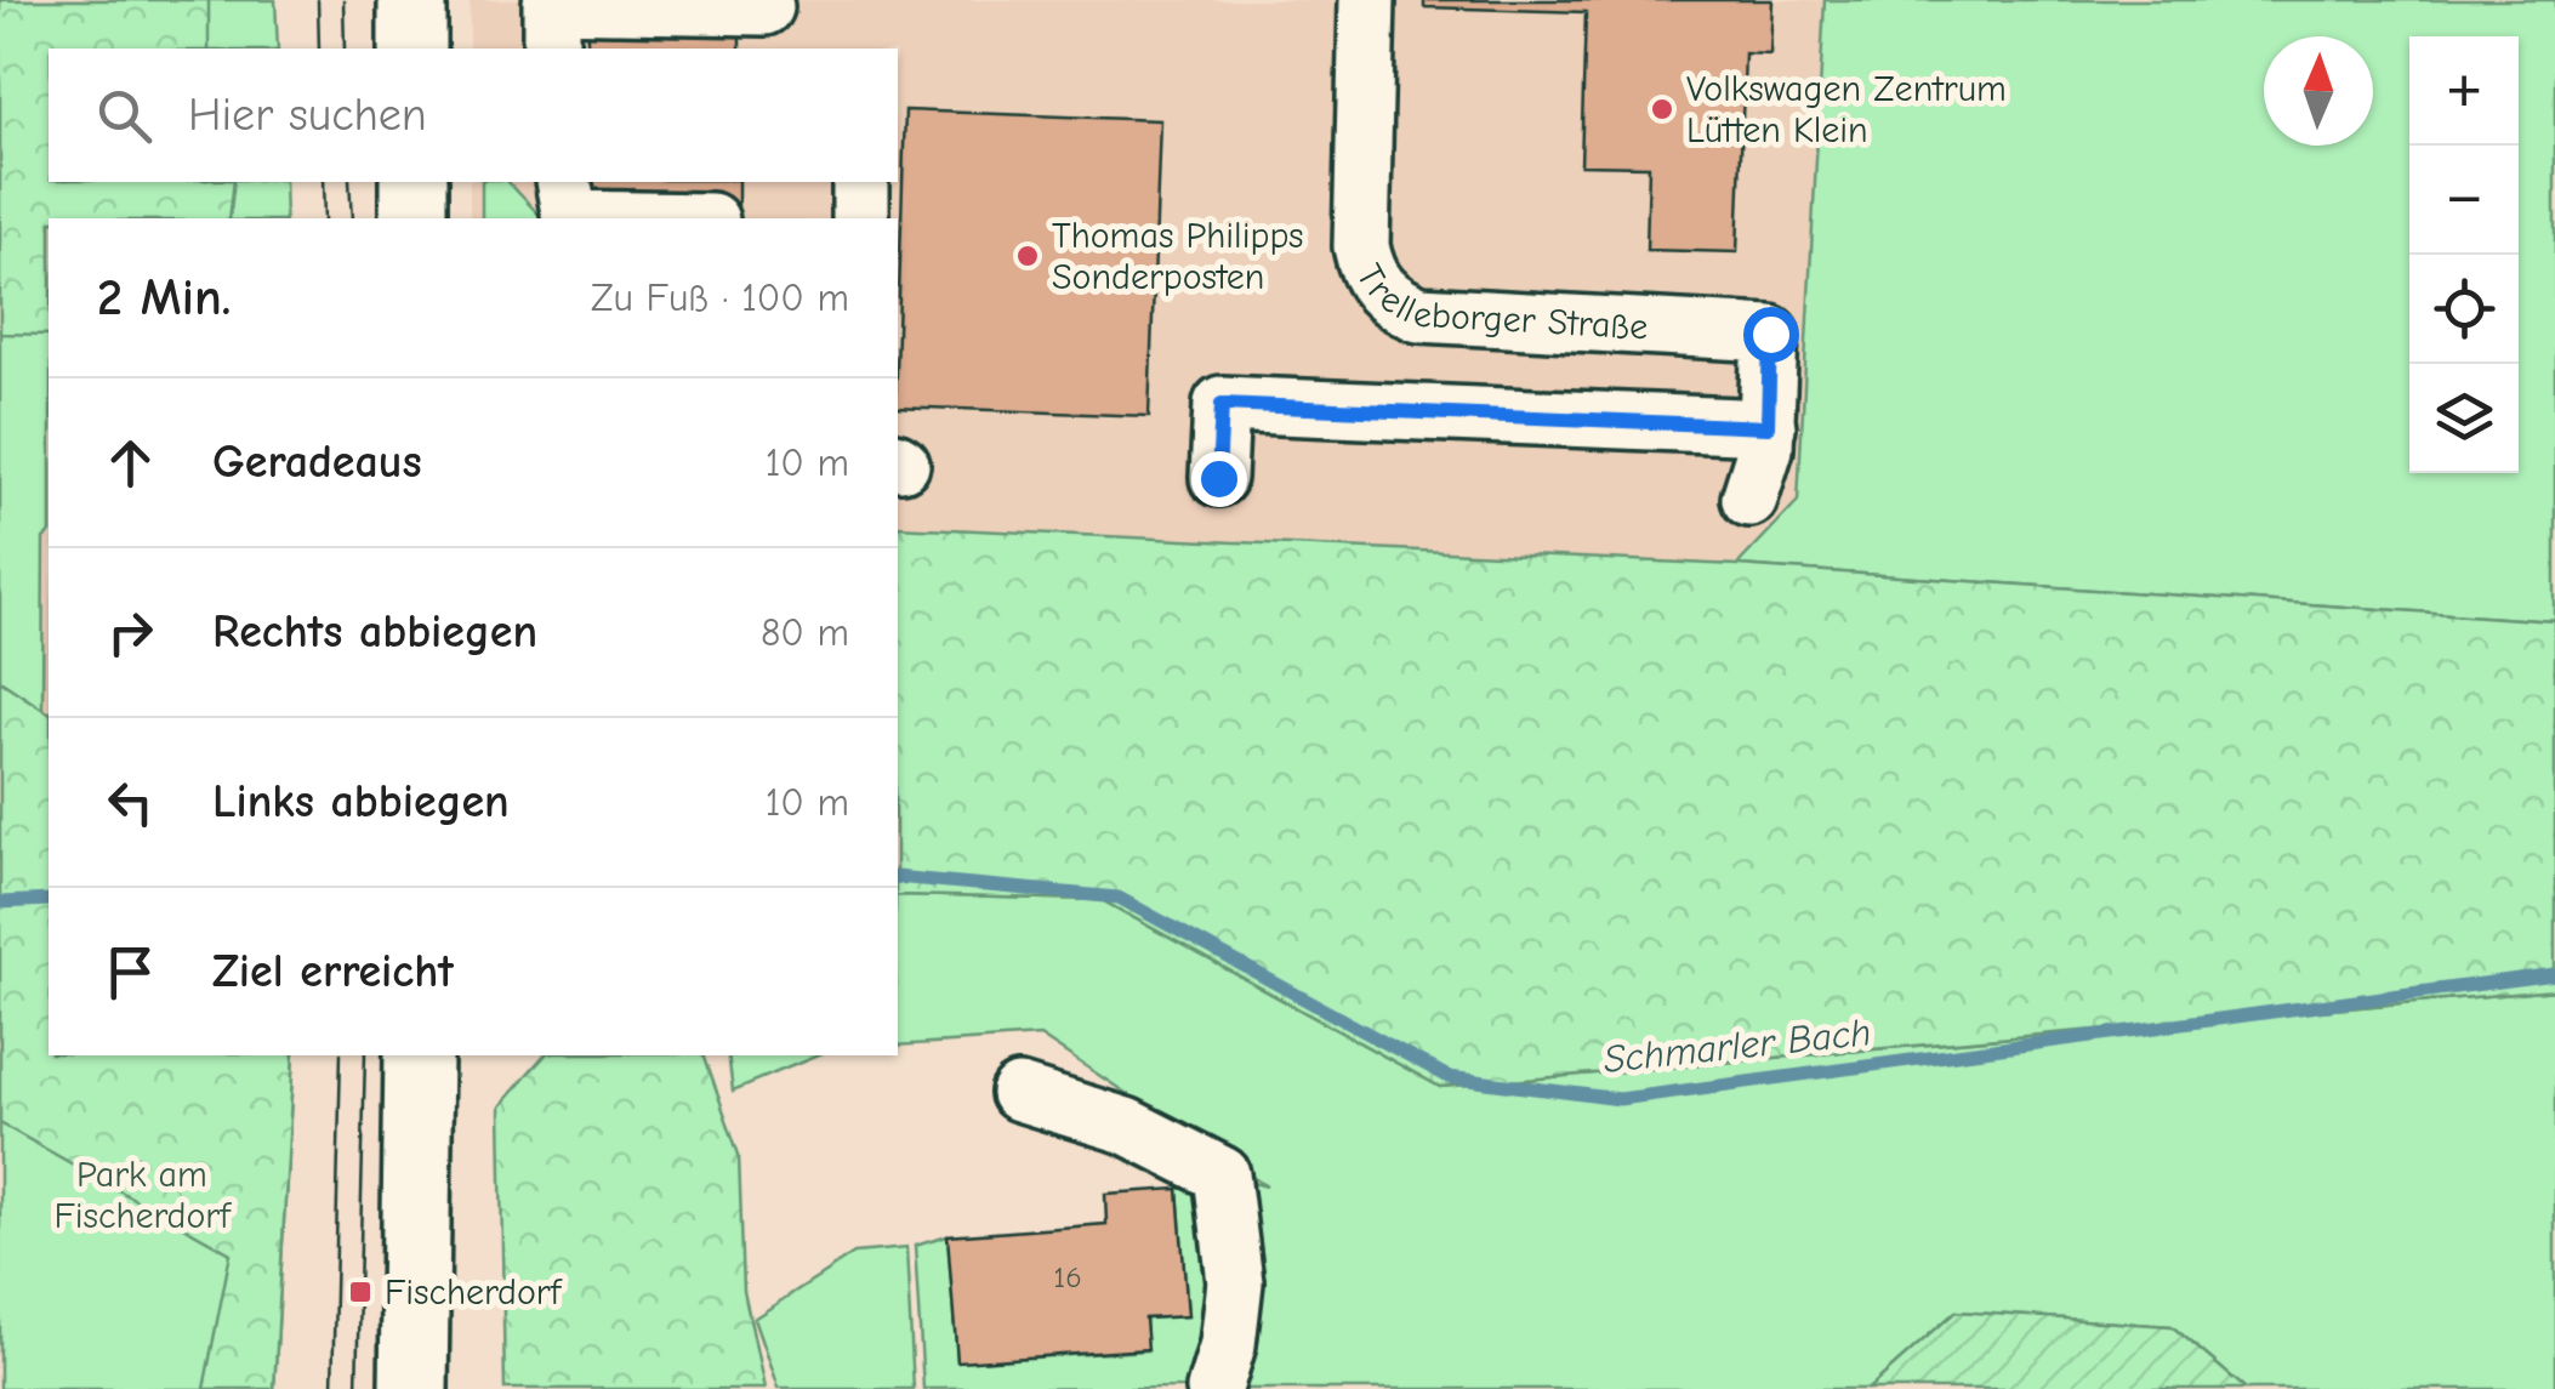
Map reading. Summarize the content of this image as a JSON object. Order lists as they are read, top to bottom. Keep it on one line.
{"streets":{"street":["Trelleborger Straße"]},"water":["Schmarler Bach"],"parks":["Park am Fischerdorf"],"places":{"other":["Volkswagen Zentrum Lütten Klein","Thomas Philipps Sonderposten"],"transit":["Fischerdorf"]},"house_numbers":["16"],"north":"top","page":{"map_buttons":["+","−"],"search":"Hier suchen","heading":["2 Min.","Zu Fuß · 100 m"],"list":[["Geradeaus","10 m"],["Rechts abbiegen","80 m"],["Links abbiegen","10 m"],"Ziel erreicht"]}}
